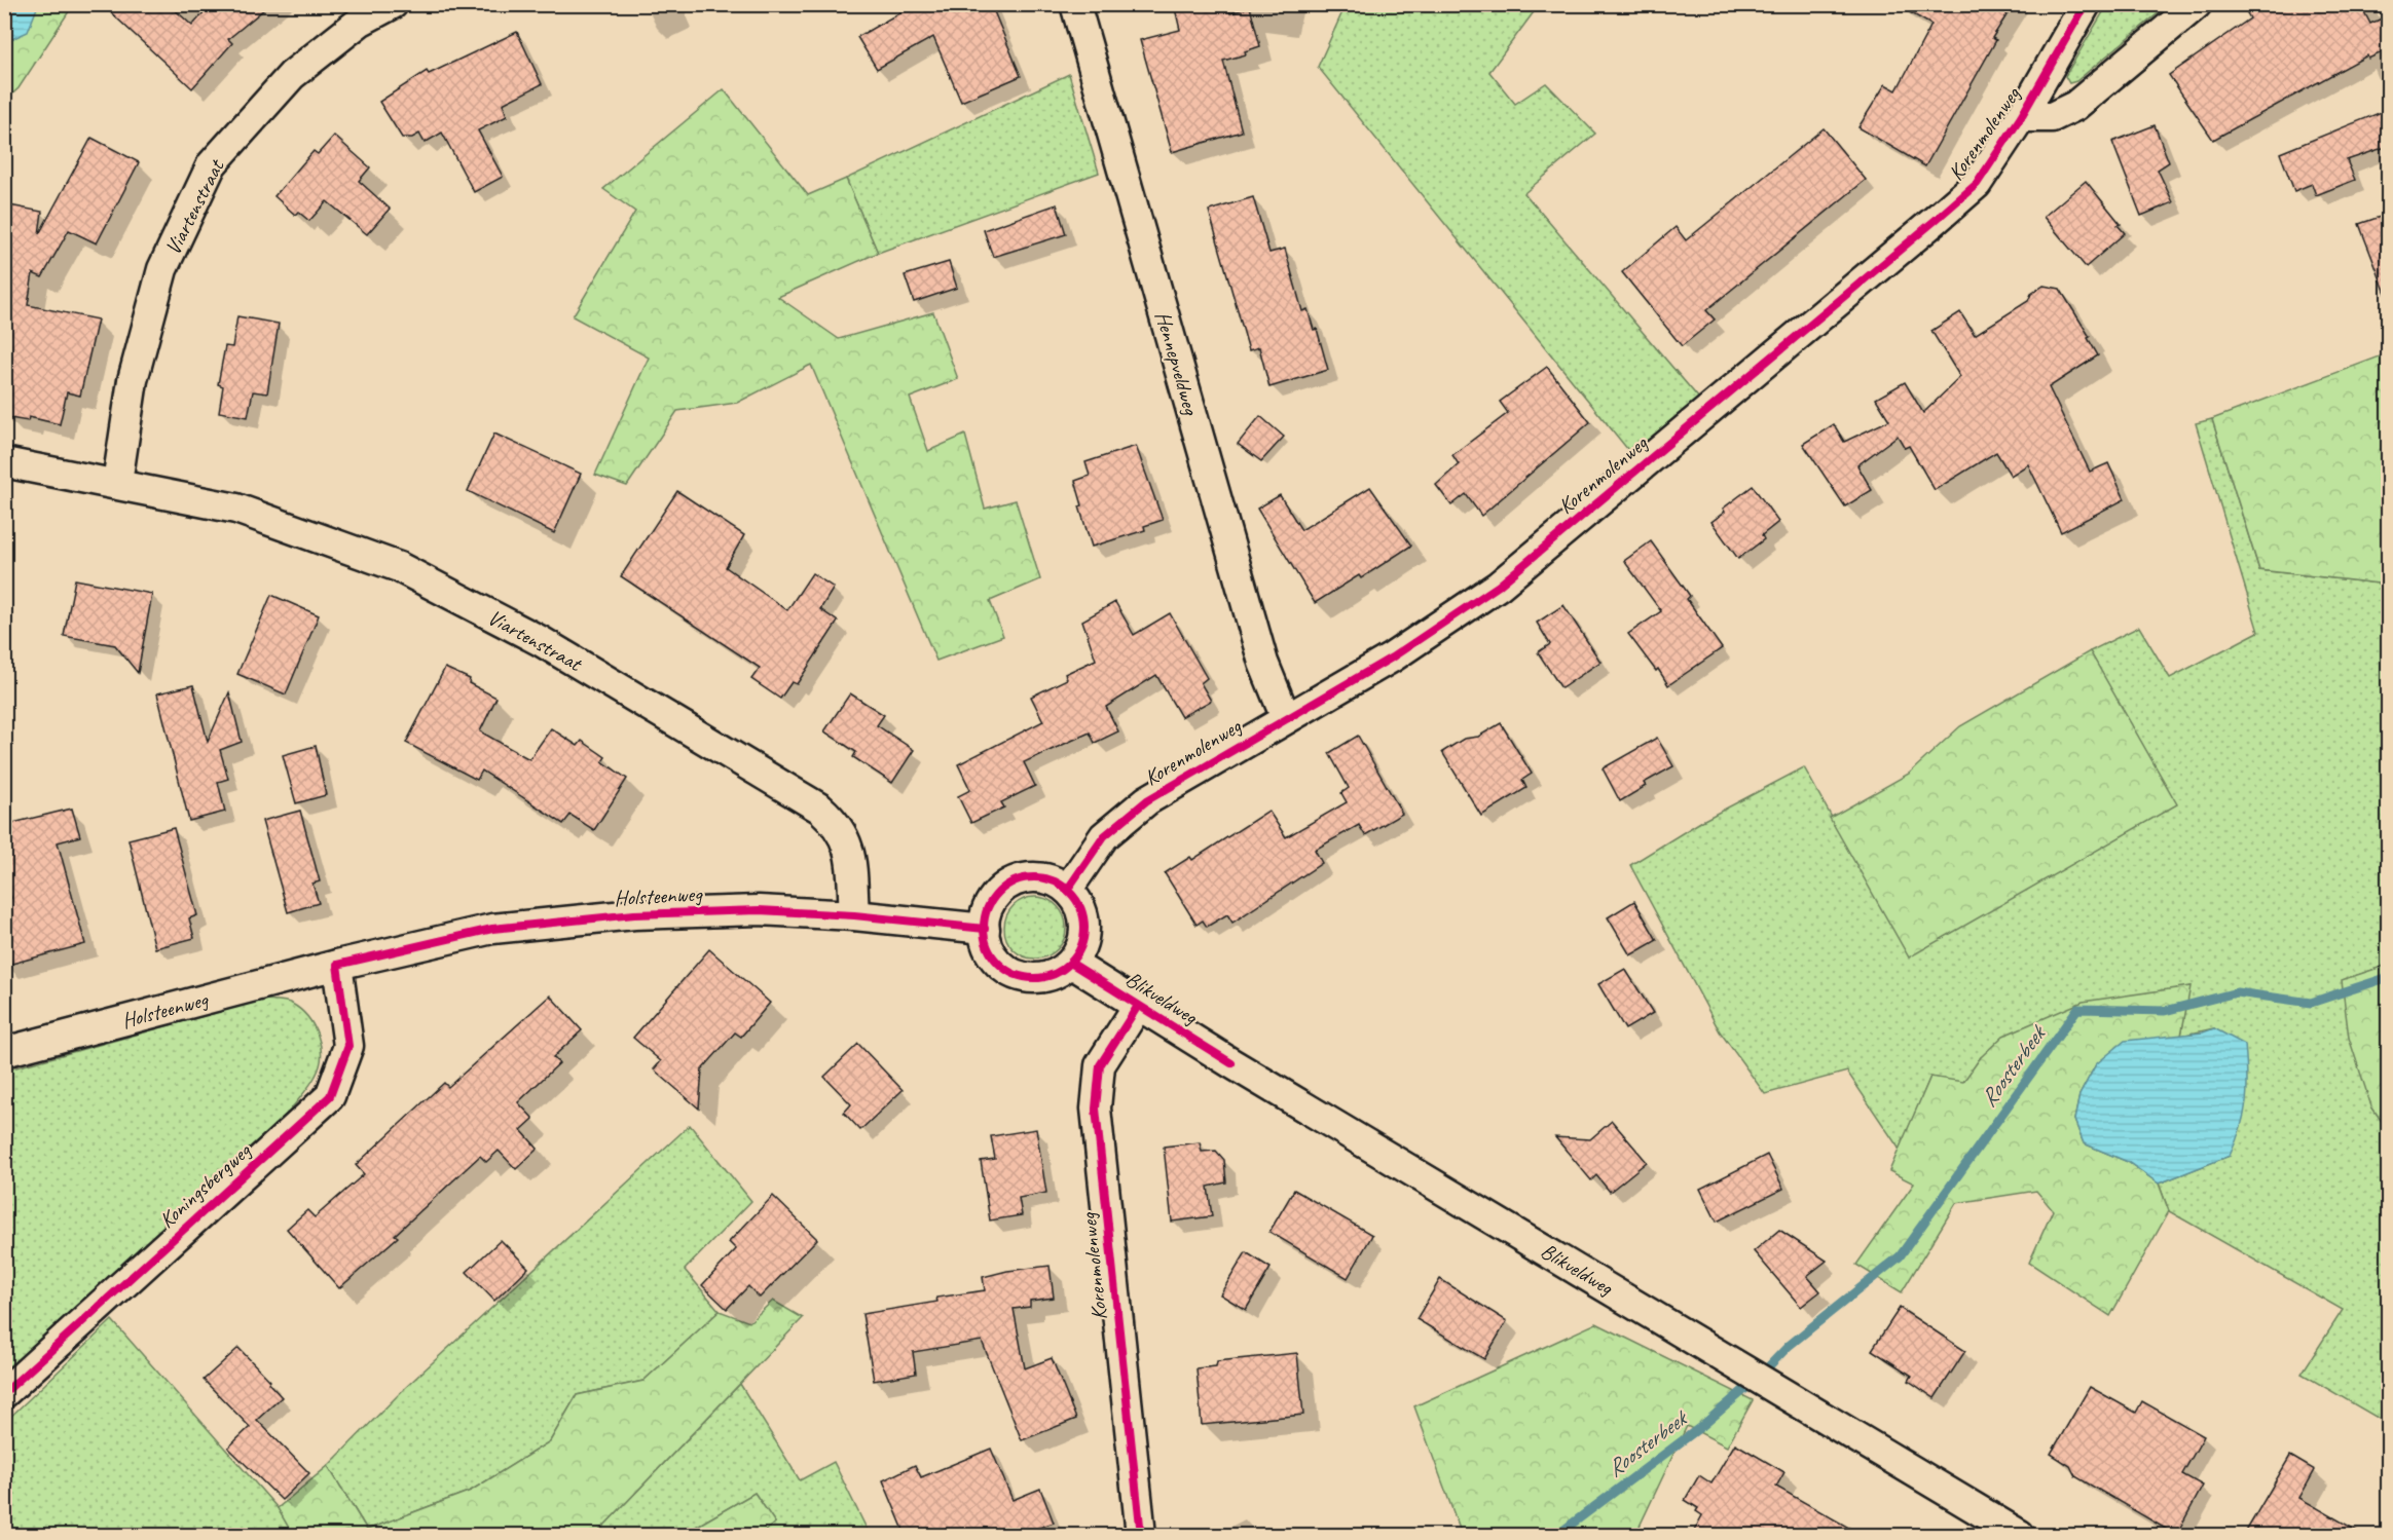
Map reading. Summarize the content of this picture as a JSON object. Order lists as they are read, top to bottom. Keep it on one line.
{"streets":{"street":["Korenmolenweg","Viartenstraat","Hennepveldweg","Holsteenweg","Blikveldweg","Koningsbergweg"]},"crossings":[["Korenmolenweg","Hennepveldweg"],["Korenmolenweg","Holsteenweg"],["Korenmolenweg","Blikveldweg"],["Viartenstraat","Holsteenweg"],["Holsteenweg","Blikveldweg"],["Holsteenweg","Koningsbergweg"]],"water":["Roosterbeek"]}
